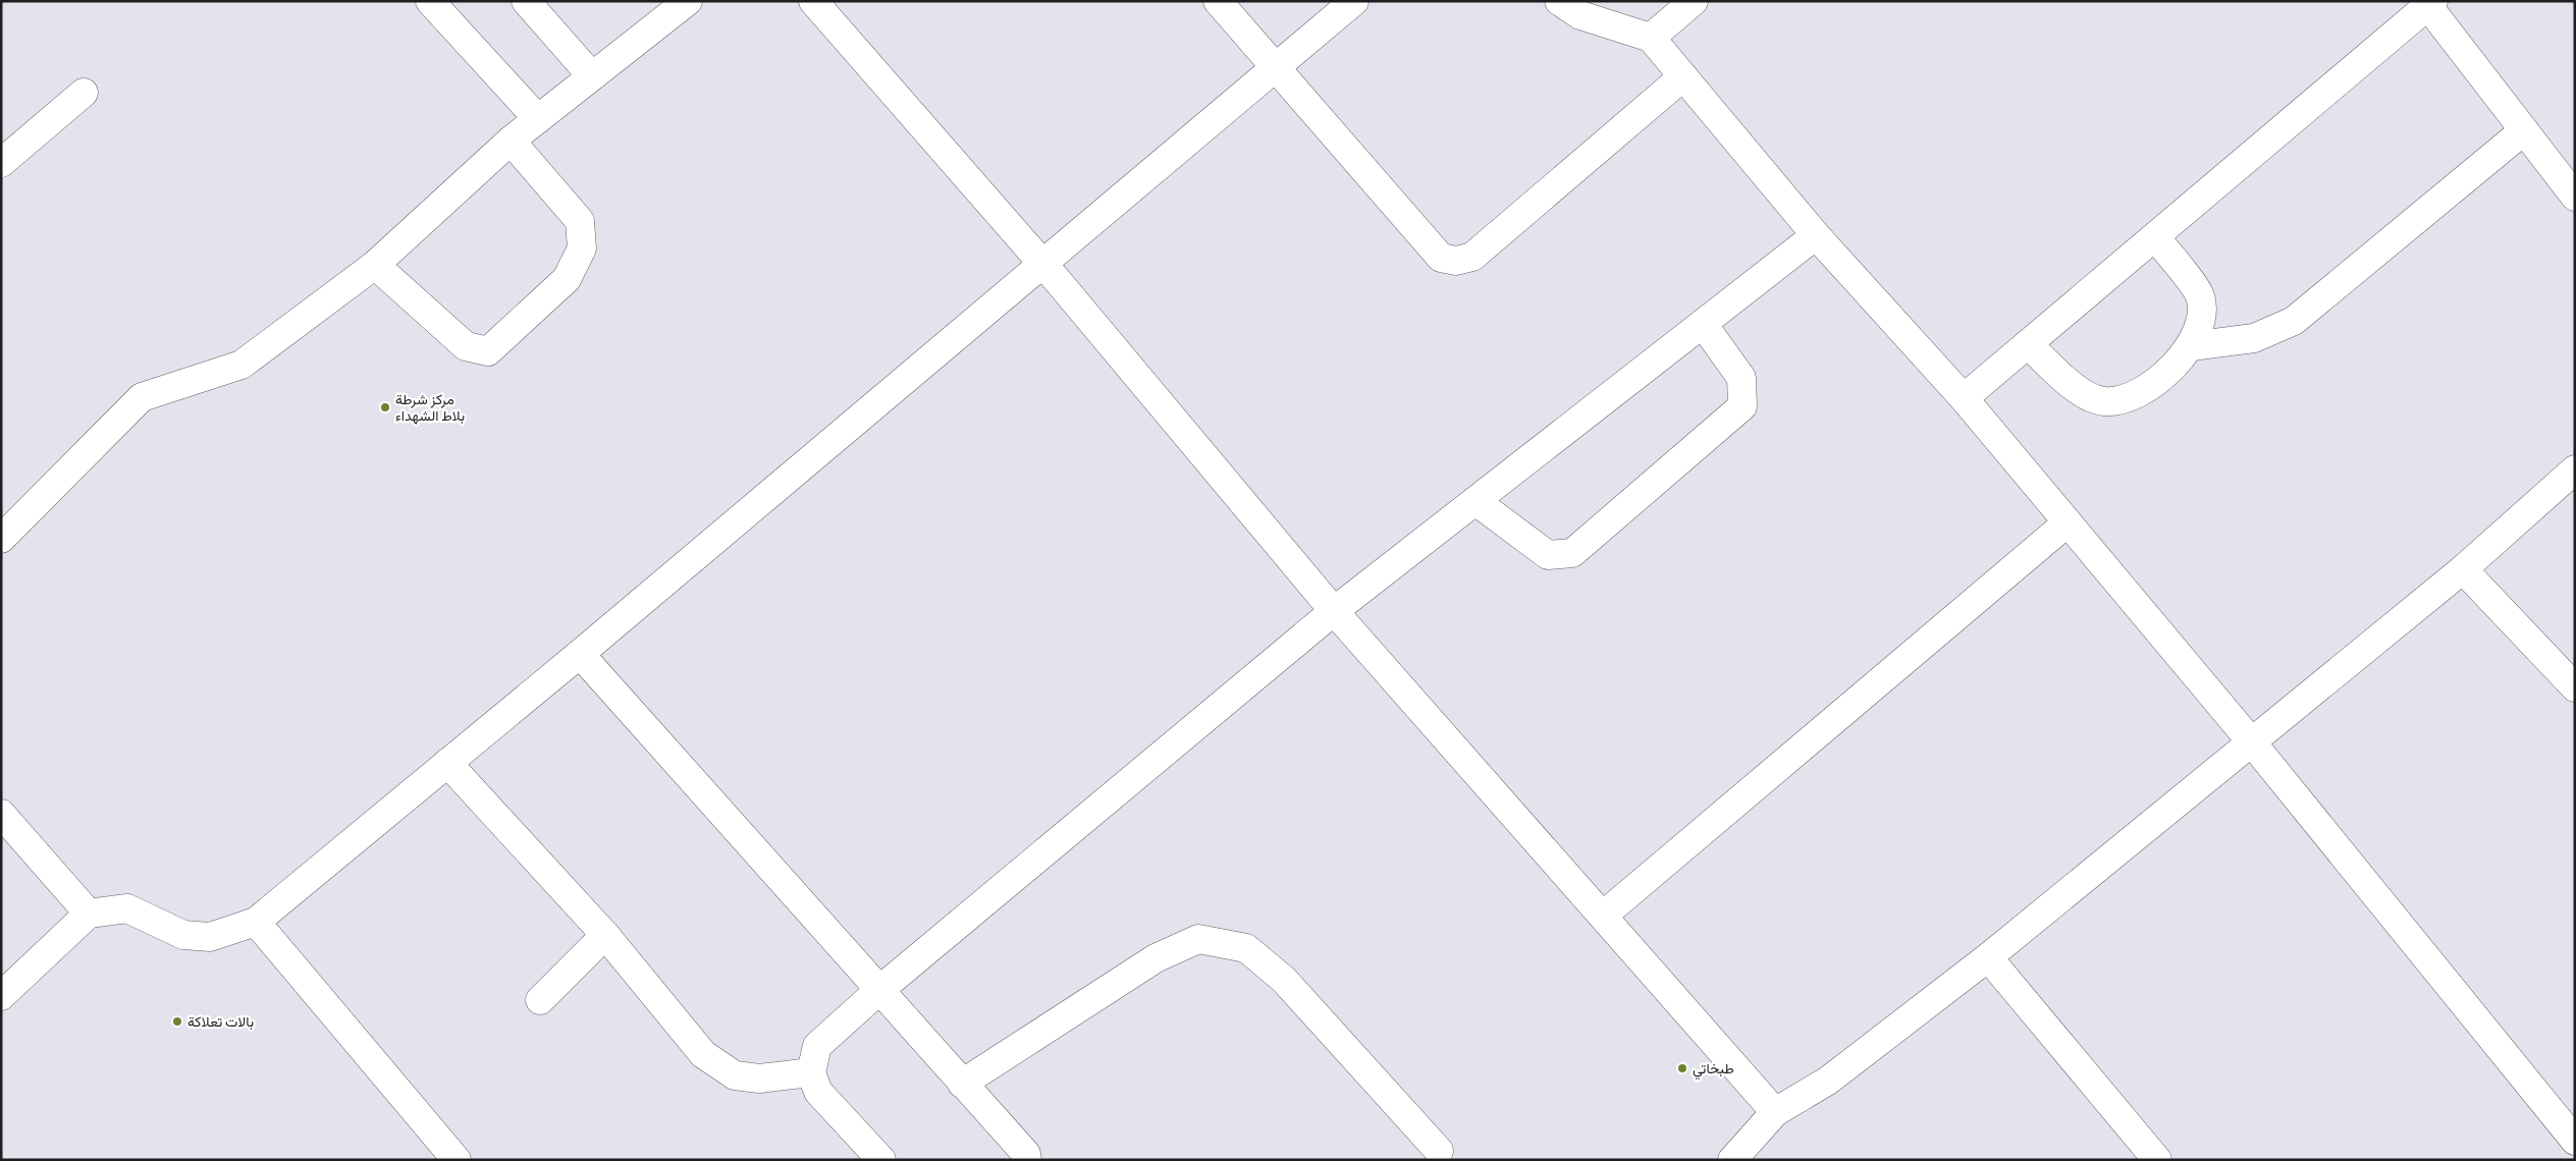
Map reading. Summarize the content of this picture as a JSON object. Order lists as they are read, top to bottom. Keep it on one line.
{"places":["مركز شرطة بلاط الشهداء","بالات تعلاكة","طبخاتي"]}
